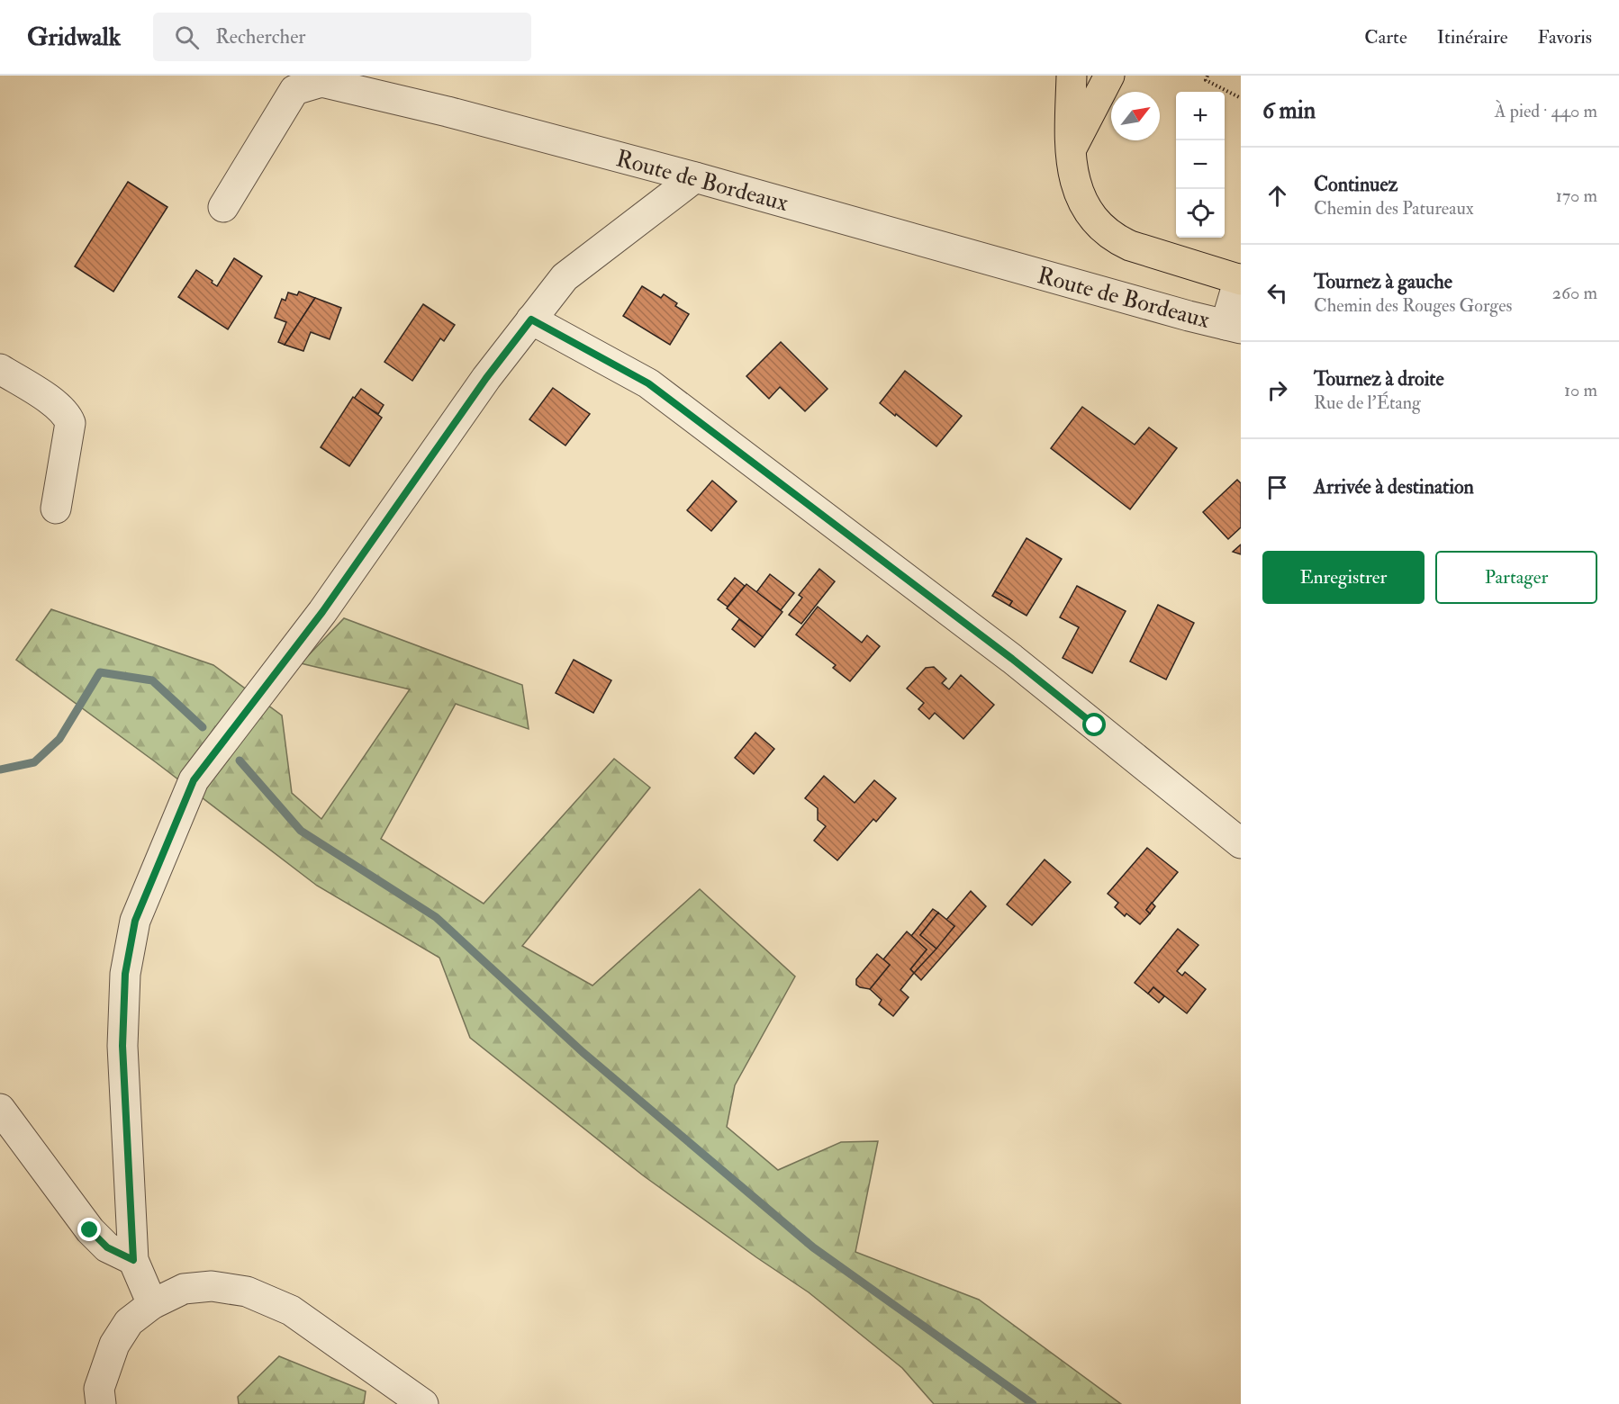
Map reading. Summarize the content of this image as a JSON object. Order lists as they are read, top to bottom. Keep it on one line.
{"streets":{"street":["Route de Bordeaux"]},"north":"top right","page":{"header":"Gridwalk","search":"Rechercher","nav":["Carte","Itinéraire","Favoris"],"heading":["6 min","À pied · 440 m"],"map_buttons":["+","−"],"list":[["Continuez","Chemin des Patureaux","170 m"],["Tournez à gauche","Chemin des Rouges Gorges","260 m"],["Tournez à droite","Rue de l'Étang","10 m"],"Arrivée à destination"],"buttons":["Enregistrer","Partager"]}}
